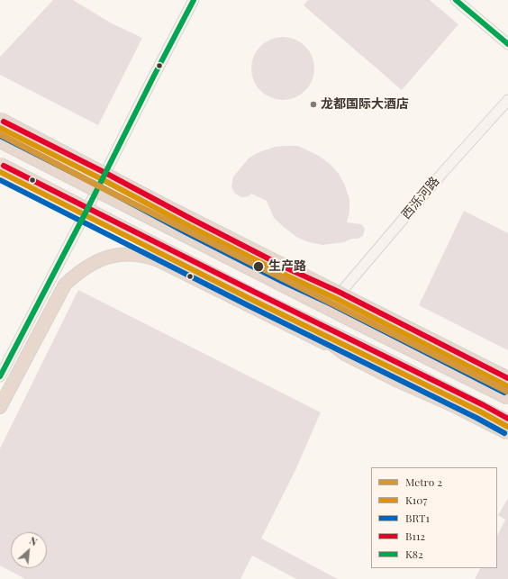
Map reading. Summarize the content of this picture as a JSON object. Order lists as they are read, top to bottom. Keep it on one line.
{"streets":{"main road":["西泺河路"]},"places":["龙都国际大酒店","生产路"],"lines":["transit line K82","transit line B112","transit line K107","metro line 2","transit line BRT1"],"legend":["Metro 2","K107","BRT1","B112","K82"],"north":"top right"}
